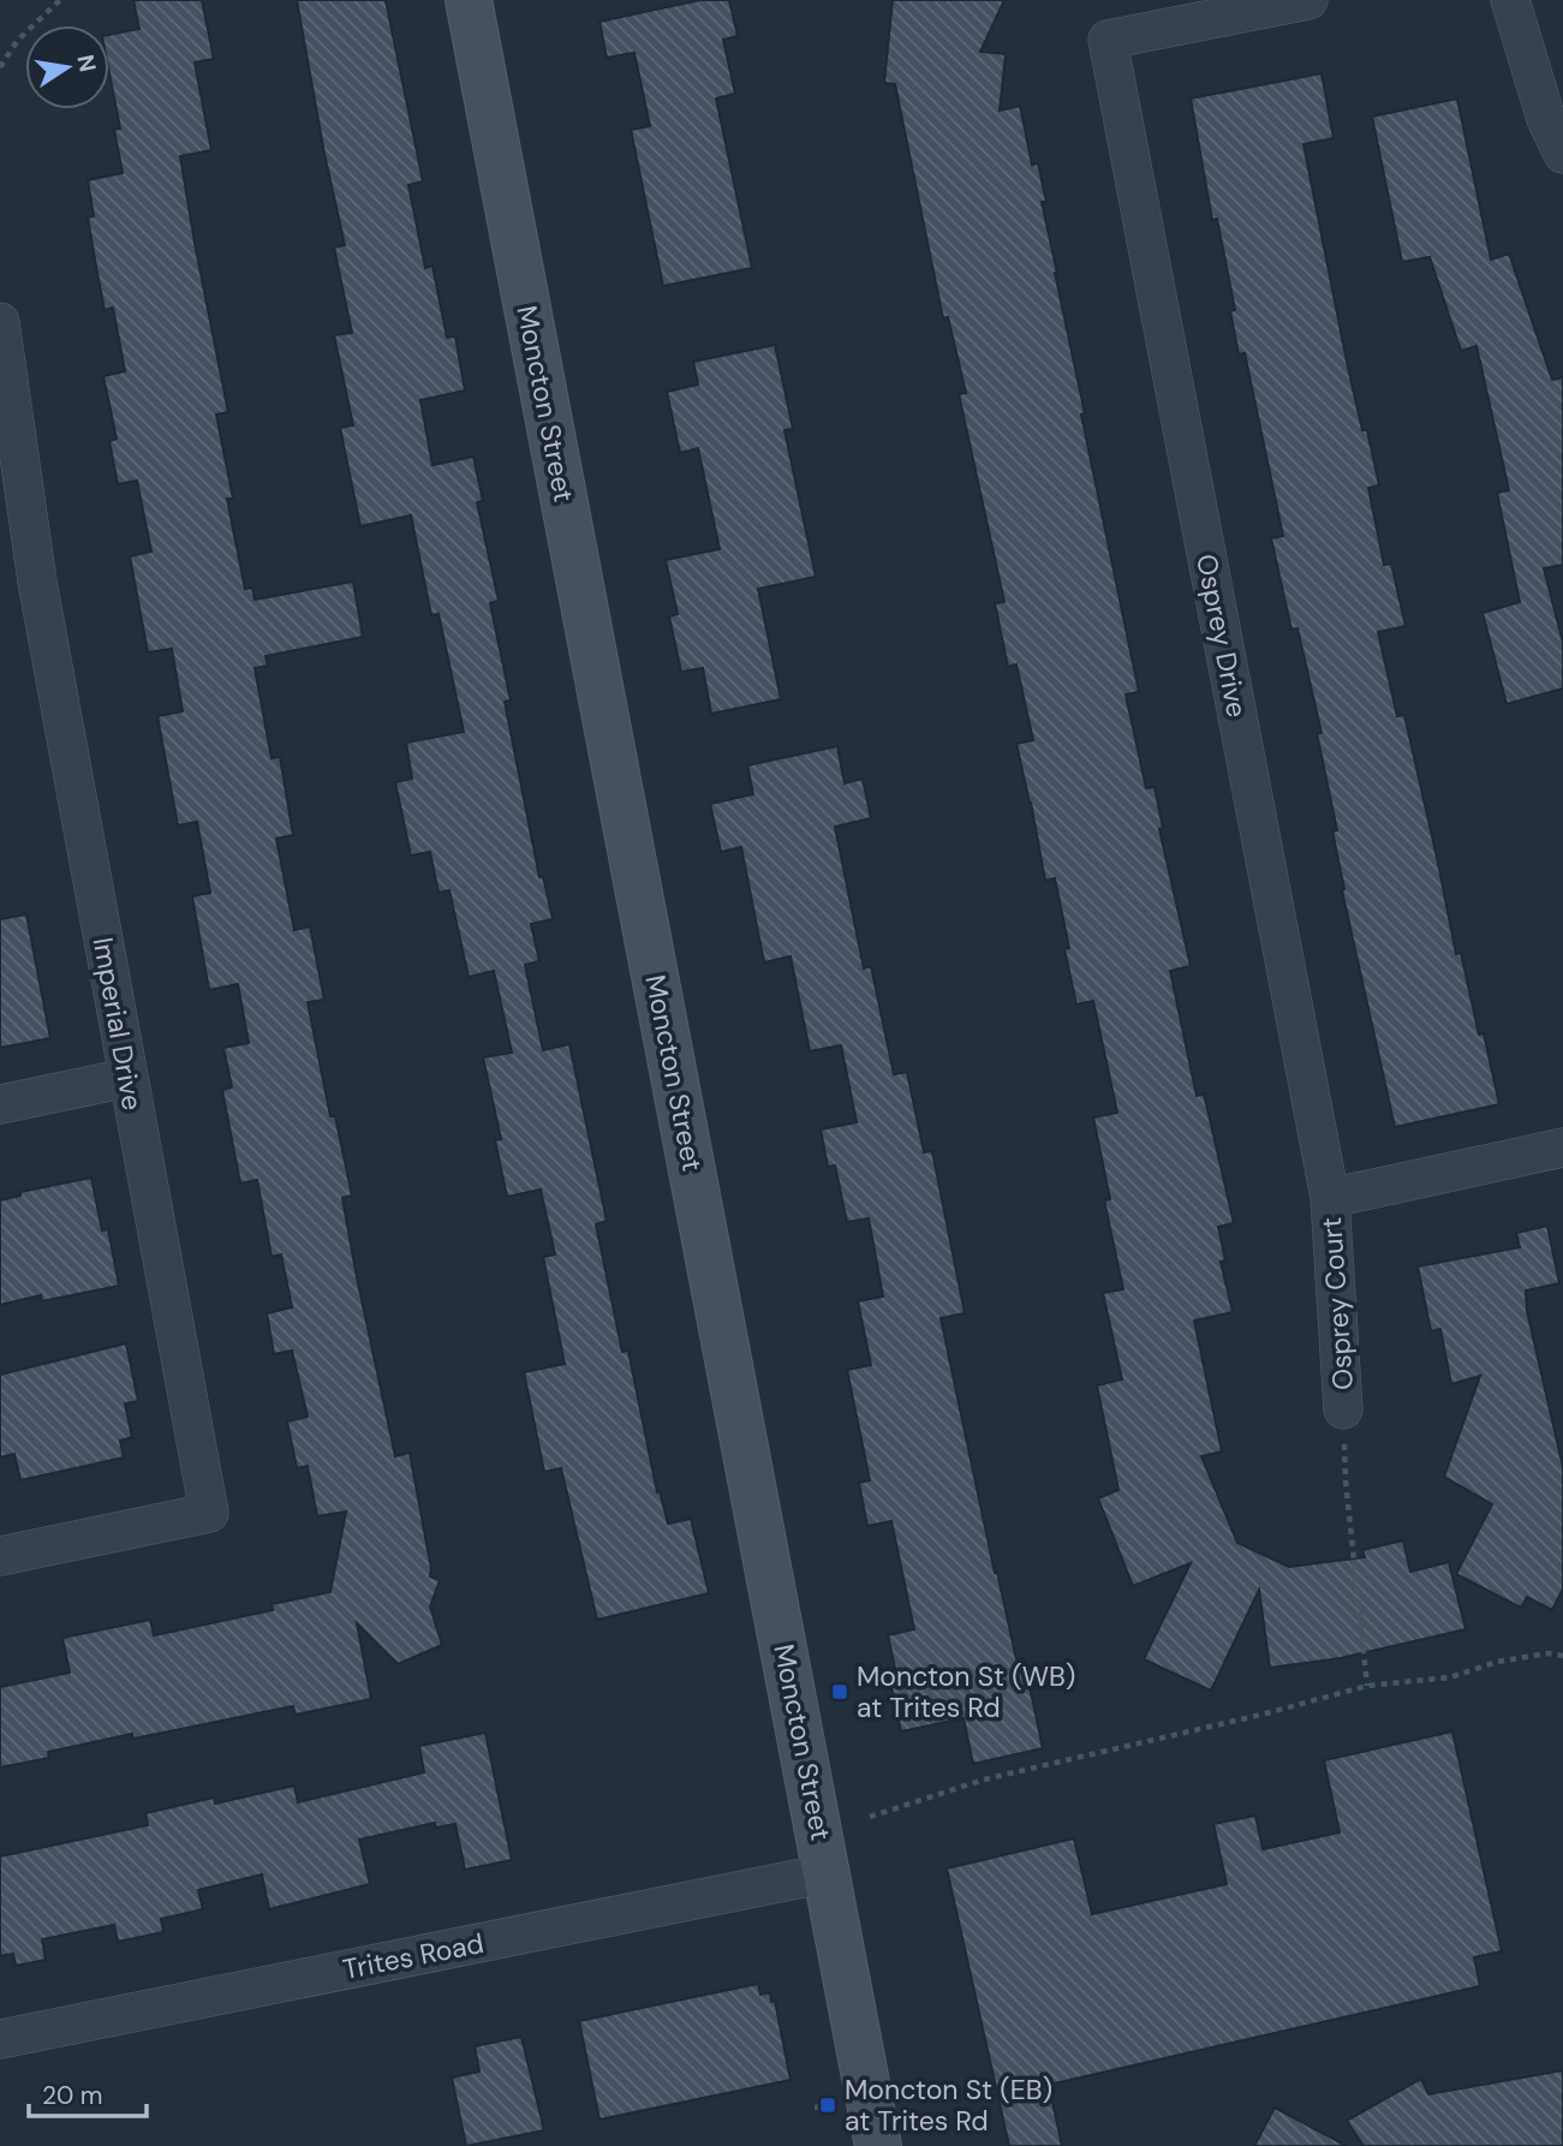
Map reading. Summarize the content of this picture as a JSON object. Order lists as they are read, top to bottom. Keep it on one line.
{"streets":{"street":["Moncton Street","Osprey Drive","Imperial Drive","Osprey Court","Trites Road"]},"crossings":[["Moncton Street","Trites Road"],["Osprey Drive","Osprey Court"]],"places":{"transit":["Moncton St (WB) at Trites Rd","Moncton St (EB) at Trites Rd"]},"scale_bar":"20 m","north":"right"}
